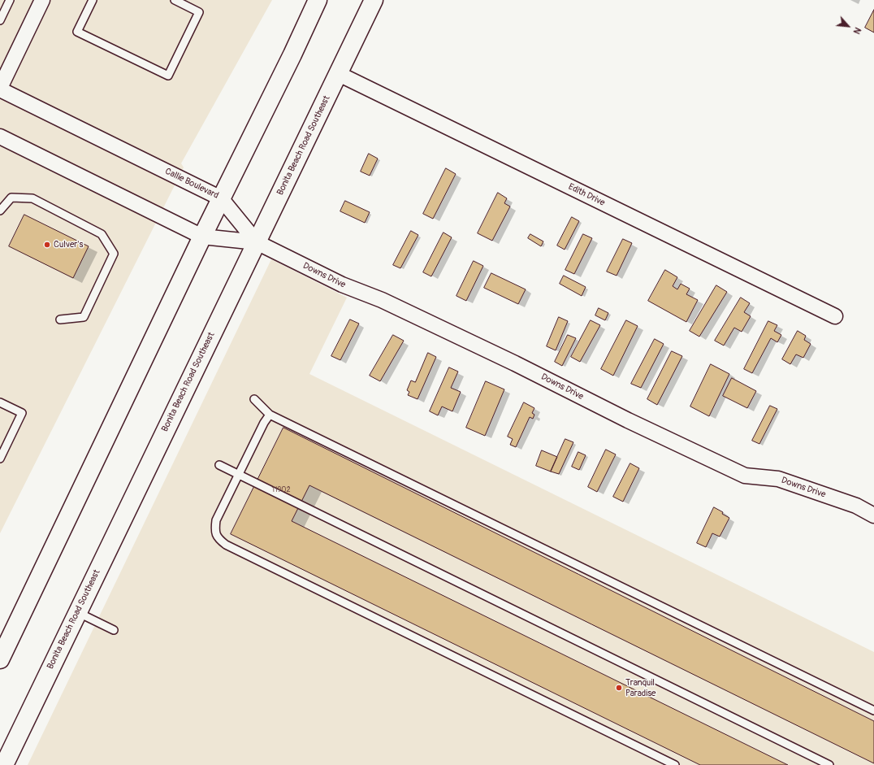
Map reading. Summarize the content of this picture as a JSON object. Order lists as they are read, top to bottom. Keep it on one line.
{"streets":{"main road":["Bonita Beach Road Southeast"],"street":["Callie Boulevard","Edith Drive","Downs Drive"]},"crossings":[["Bonita Beach Road Southeast","Callie Boulevard"],["Bonita Beach Road Southeast","Edith Drive"],["Bonita Beach Road Southeast","Downs Drive"],["Callie Boulevard","Downs Drive"]],"places":["Culver's","Tranquil Paradise"],"house_numbers":["11902"],"north":"bottom right"}
